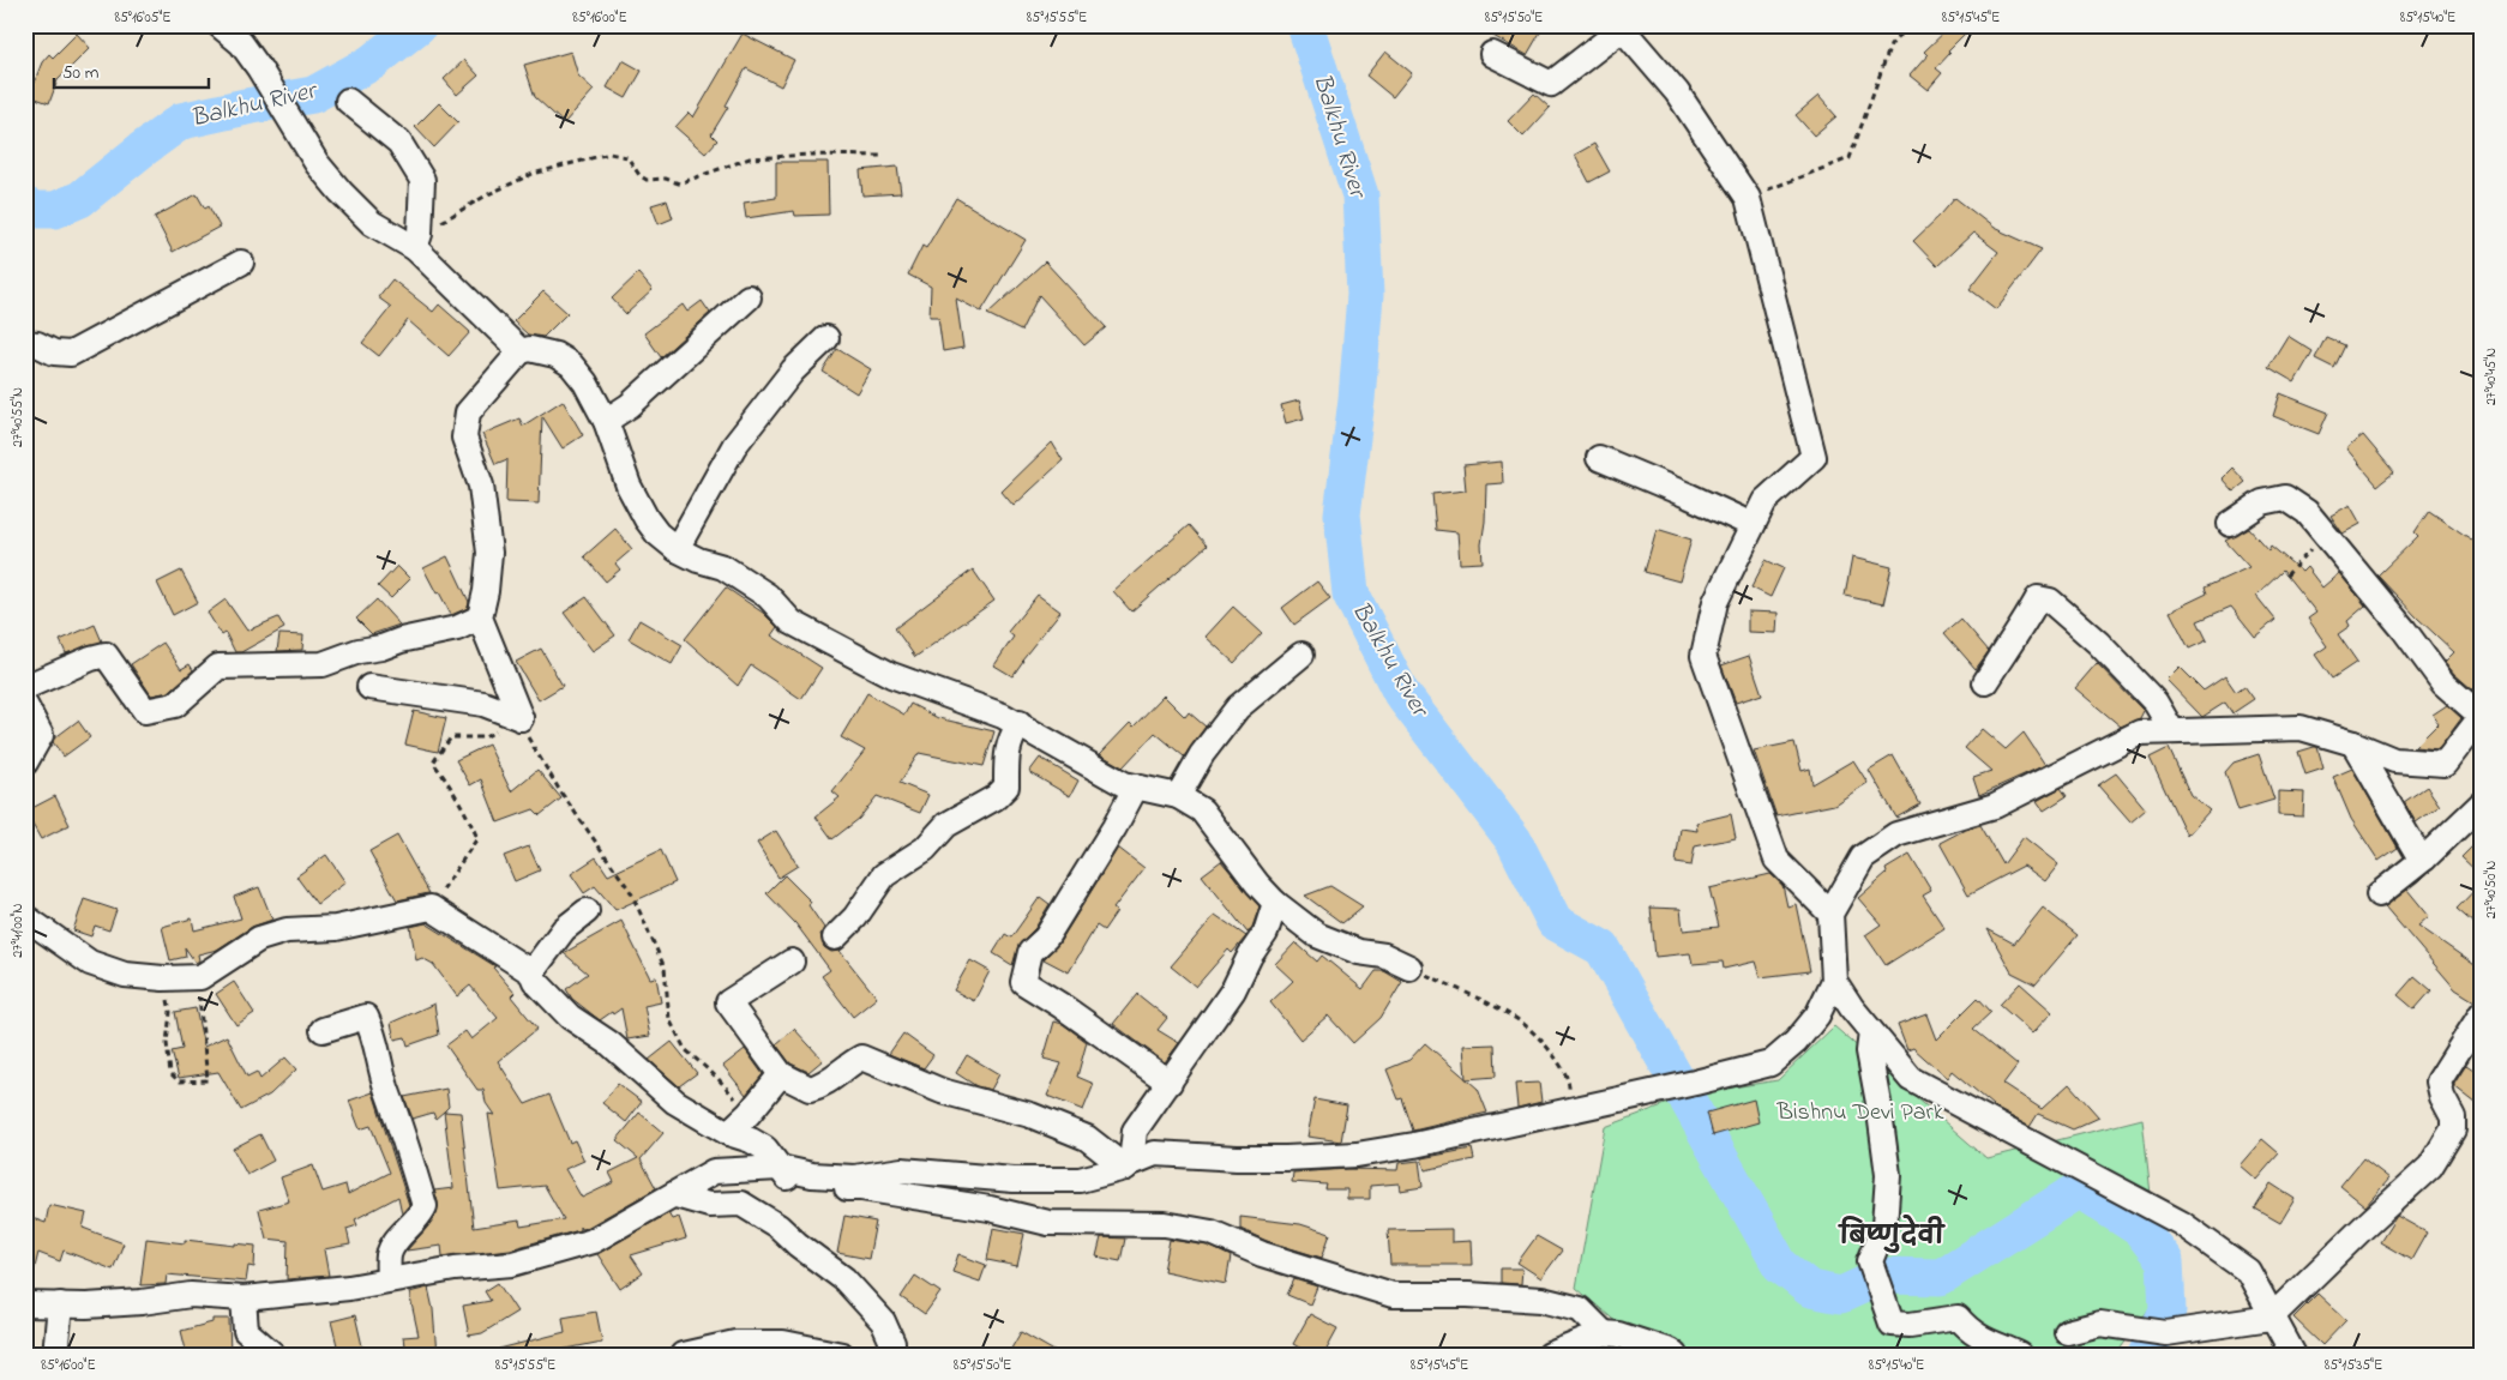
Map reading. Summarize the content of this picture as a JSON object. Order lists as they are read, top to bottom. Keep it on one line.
{"districts":["बिष्णुदेवी"],"water":["Balkhu River"],"parks":["Bishnu Devi Park"],"scale_bar":"50 m","coordinates":["85°16'05\"E","85°16'00\"E","85°15'55\"E","85°15'50\"E","85°15'45\"E","85°15'40\"E","27°40'45\"N","27°40'55\"N","27°40'50\"N","27°41'00\"N","85°15'35\"E"]}
